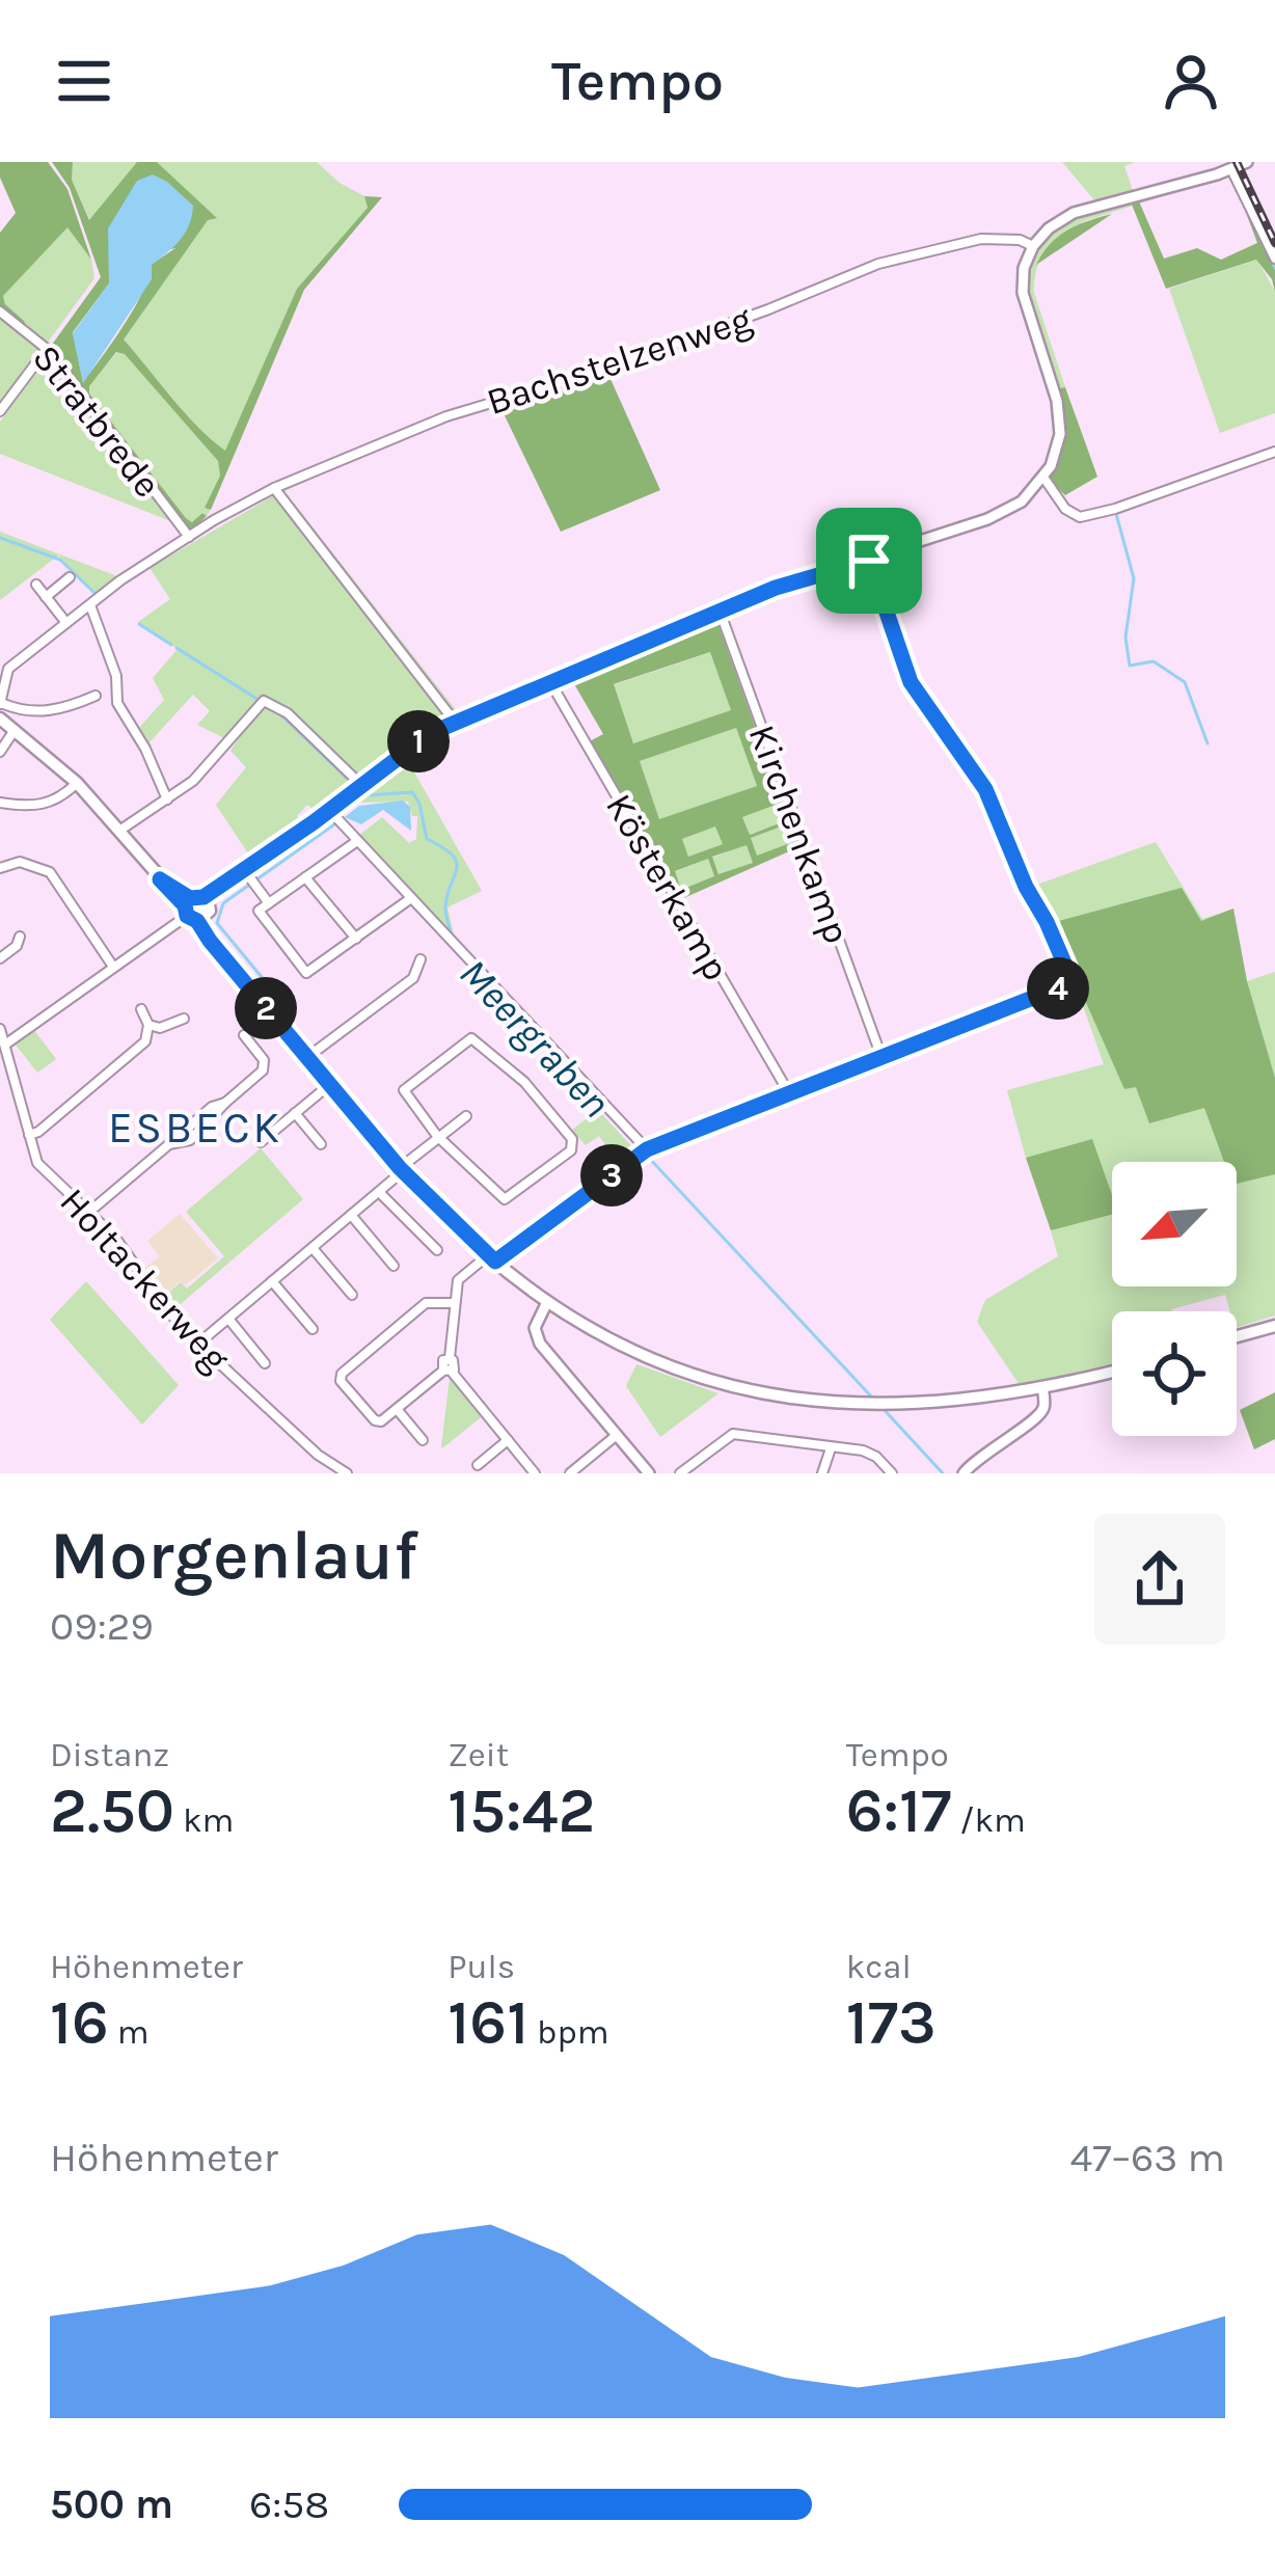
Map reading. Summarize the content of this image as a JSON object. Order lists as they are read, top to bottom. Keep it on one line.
{"streets":{"street":["Bachstelzenweg","Stratbrede","Kirchenkamp","Kösterkamp","Holtackerweg"]},"crossings":[["Bachstelzenweg","Stratbrede"]],"districts":["ESBECK"],"water":["Meergraben"],"north":"bottom left","page":{"header":"Tempo","pins":["1","4","2","3"],"heading":["Morgenlauf","09:29"],"stats":[["Distanz","2.50 km"],["Zeit","15:42"],["Tempo","6:17 /km"],["Höhenmeter","16 m"],["Puls","161 bpm"],["kcal","173"]],"chart":["Höhenmeter","47–63 m"],"list":[{"name":"500 m","note":"6:58"}]}}
